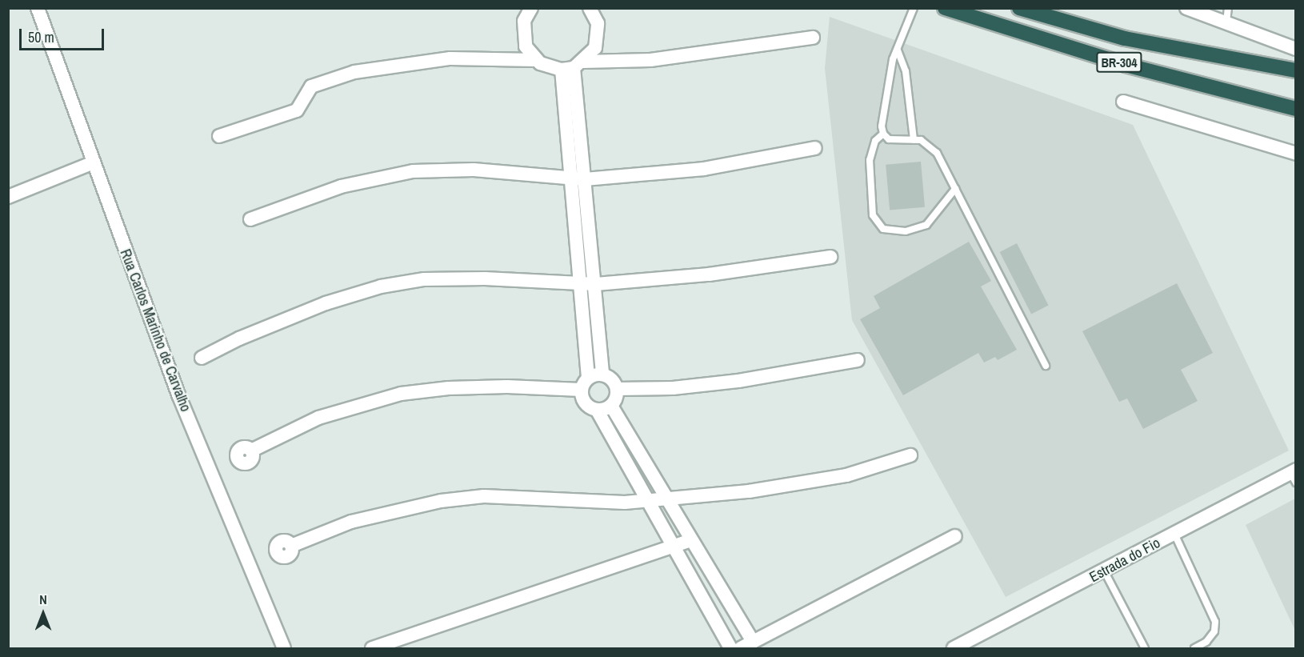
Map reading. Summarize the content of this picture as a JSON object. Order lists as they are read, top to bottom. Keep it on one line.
{"streets":{"highway":["BR-304"],"street":["Rua Carlos Marinho de Carvalho","Estrada do Fio"]},"scale_bar":"50 m","north":"top"}
